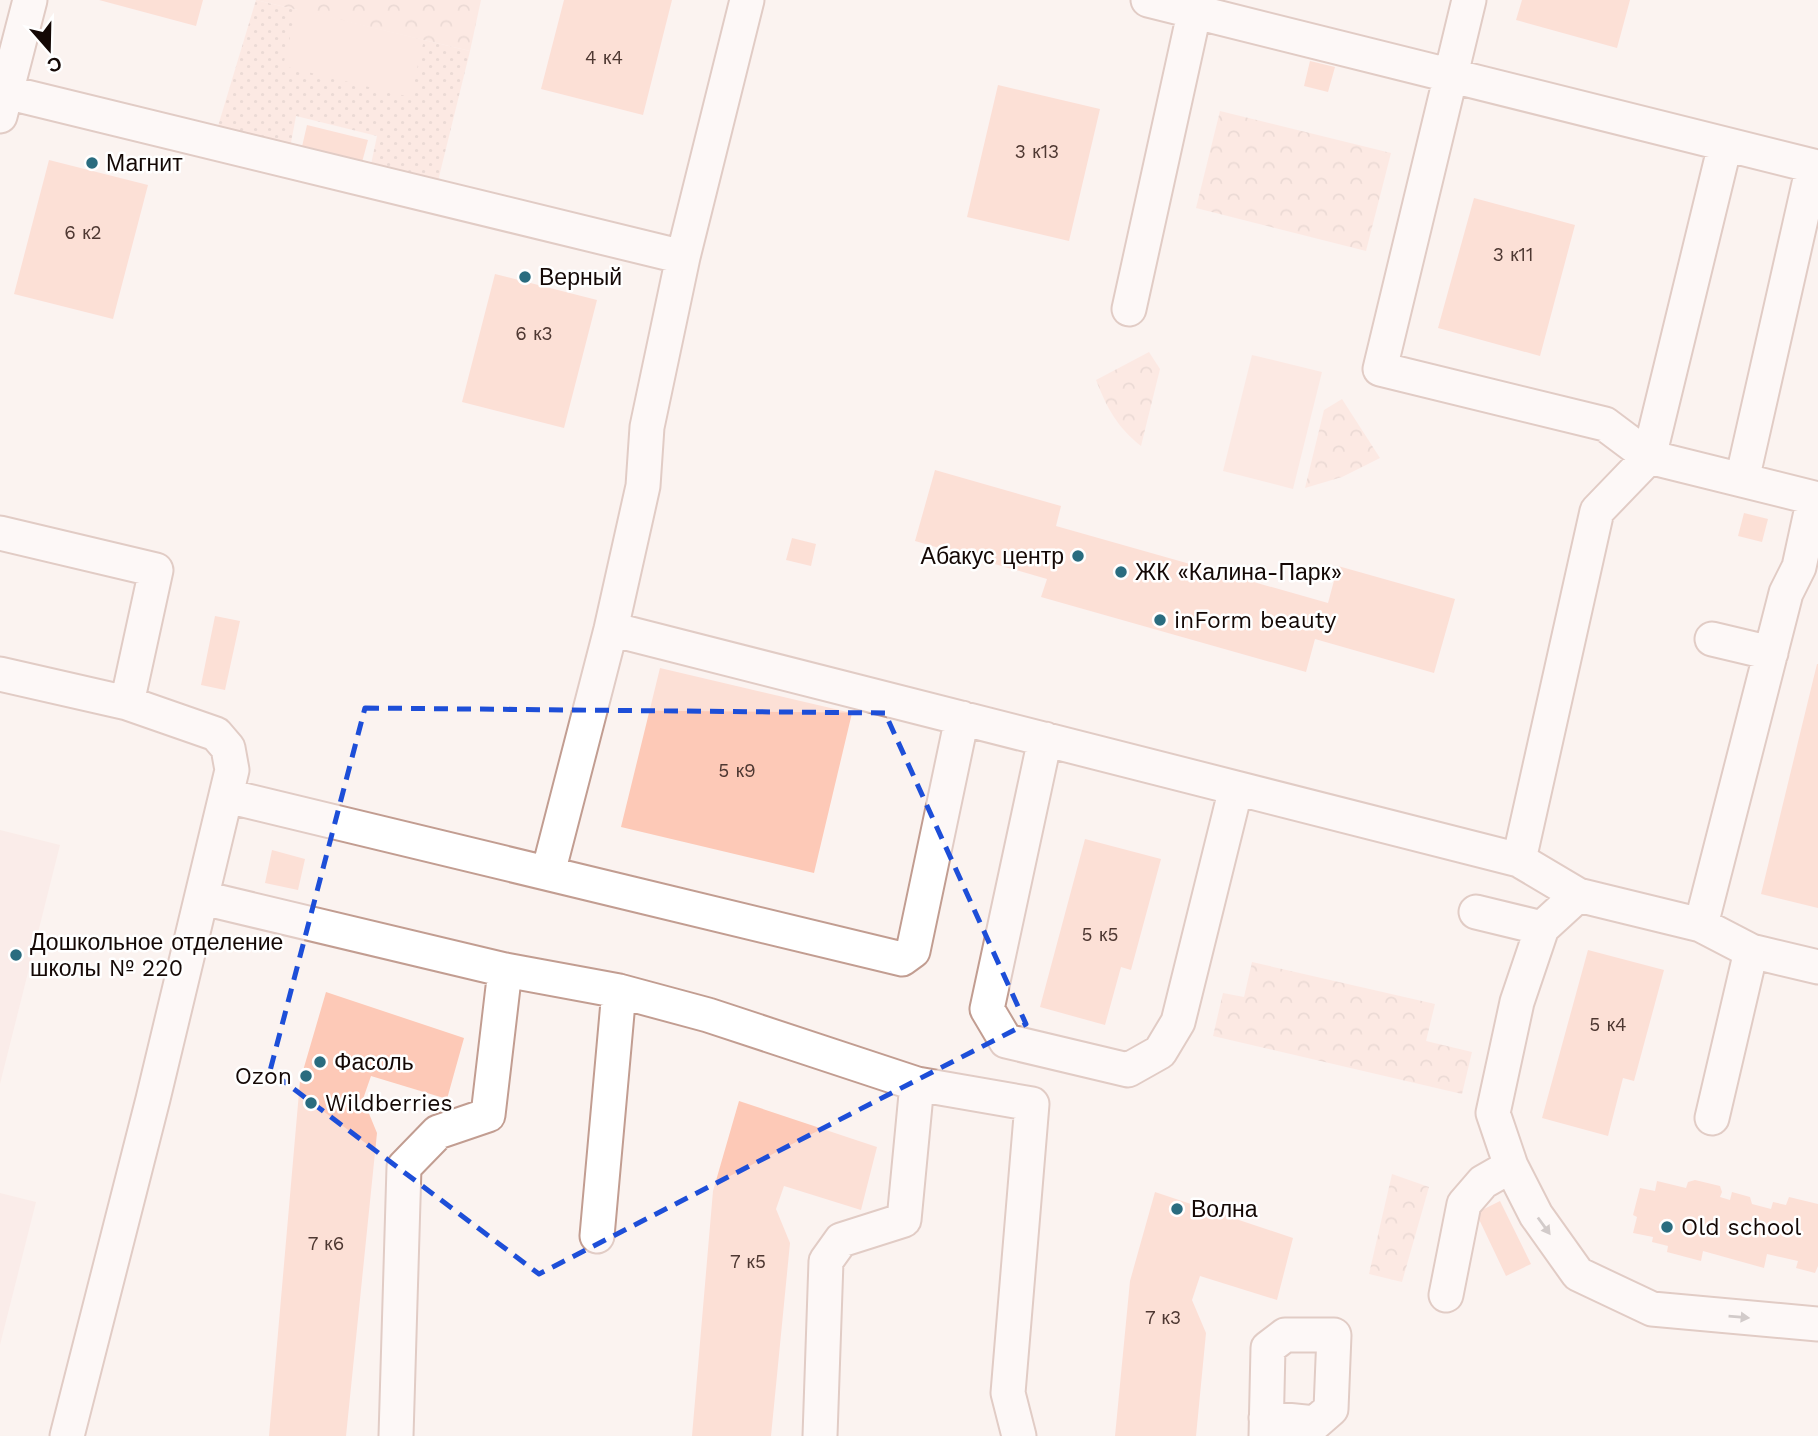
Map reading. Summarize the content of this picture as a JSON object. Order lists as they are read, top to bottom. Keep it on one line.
{"places":["Магнит","Верный","Абакус центр","ЖК «Калина-Парк»","inForm beauty","Дошкольное отделение школы № 220","Фасоль","Ozon","Wildberries","Волна","Old school"],"house_numbers":["4 к4","3 к13","6 к2","3 к11","6 к3","5 к9","5 к5","5 к4","7 к6","7 к5","7 к3"],"north":"bottom"}
